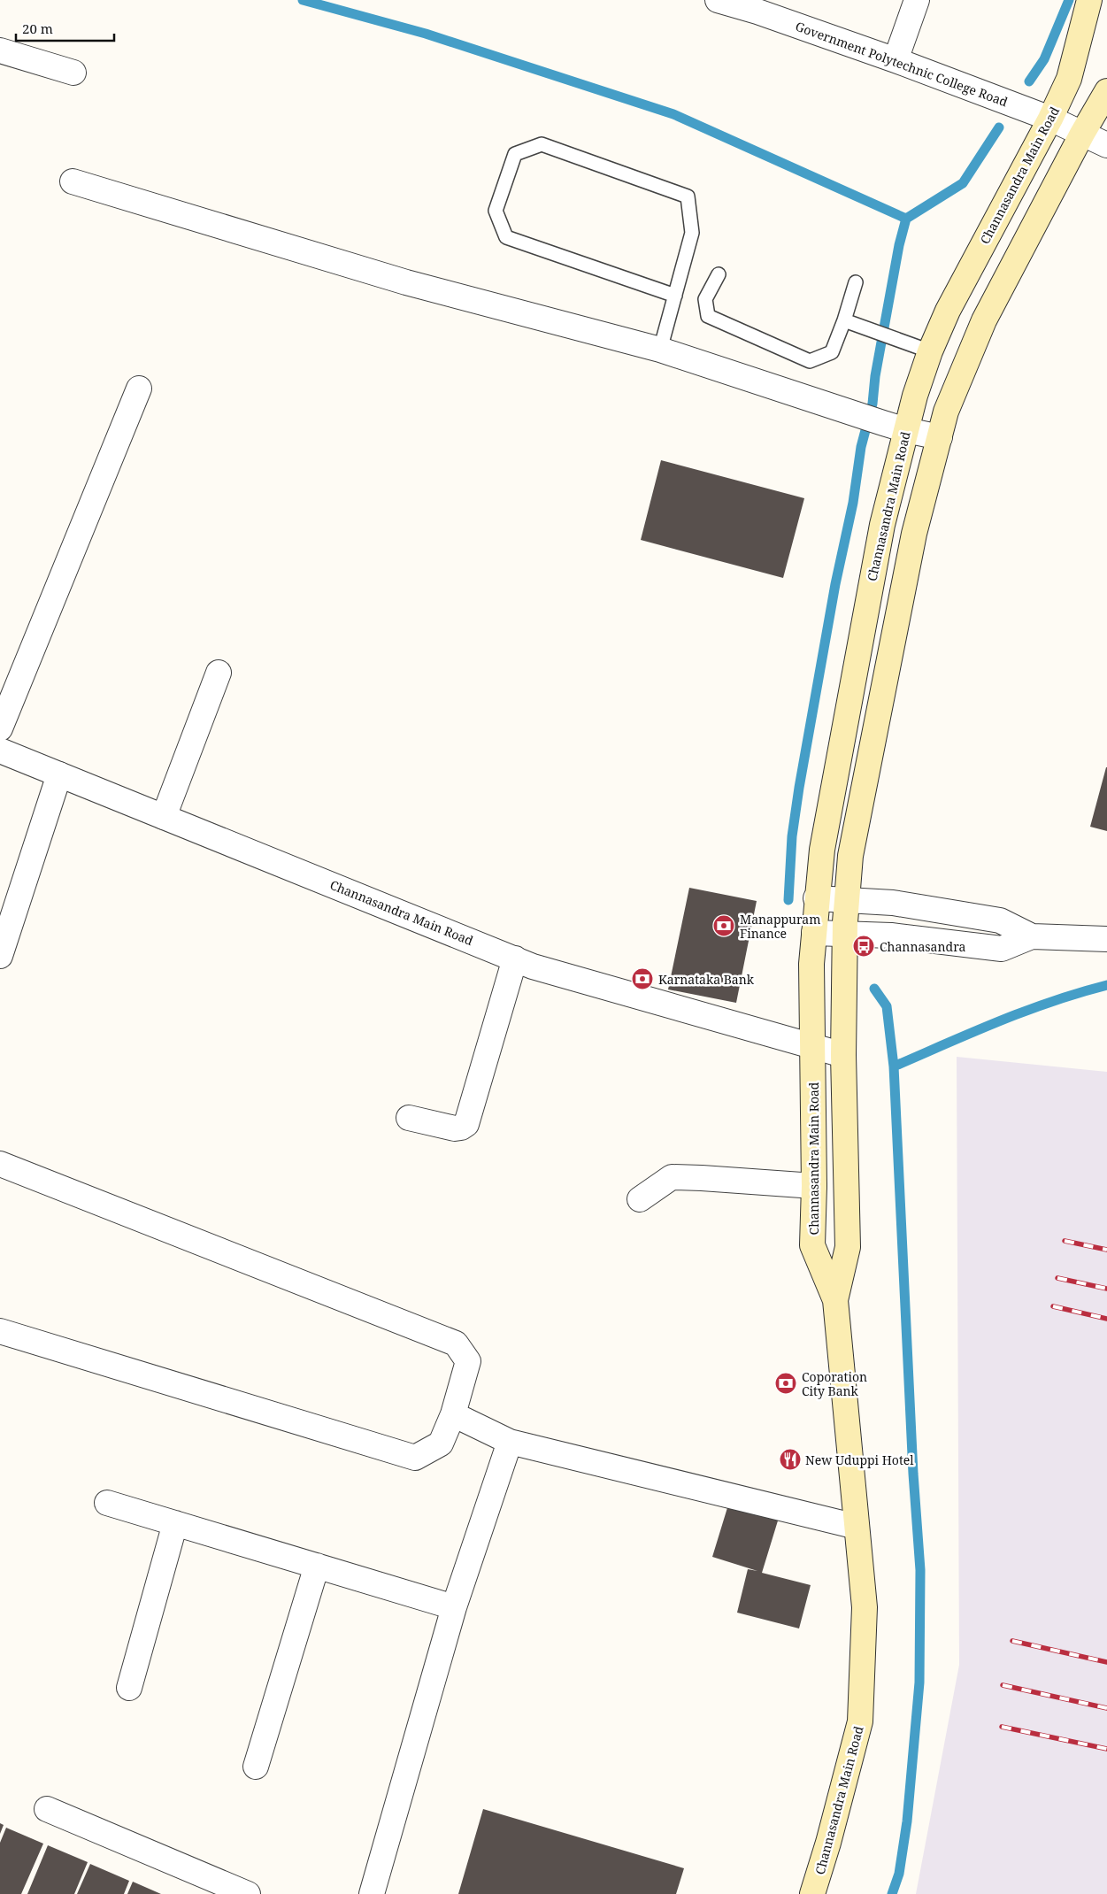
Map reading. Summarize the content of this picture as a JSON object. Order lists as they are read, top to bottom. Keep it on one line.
{"streets":{"main road":["Channasandra Main Road"],"street":["Government Polytechnic College Road"]},"crossings":[["Government Polytechnic College Road","Channasandra Main Road"]],"places":{"bank":["Manappuram Finance","Karnataka Bank","Coporation City Bank"],"bus stop":["Channasandra"],"restaurant":["New Uduppi Hotel"]},"scale_bar":"20 m"}
